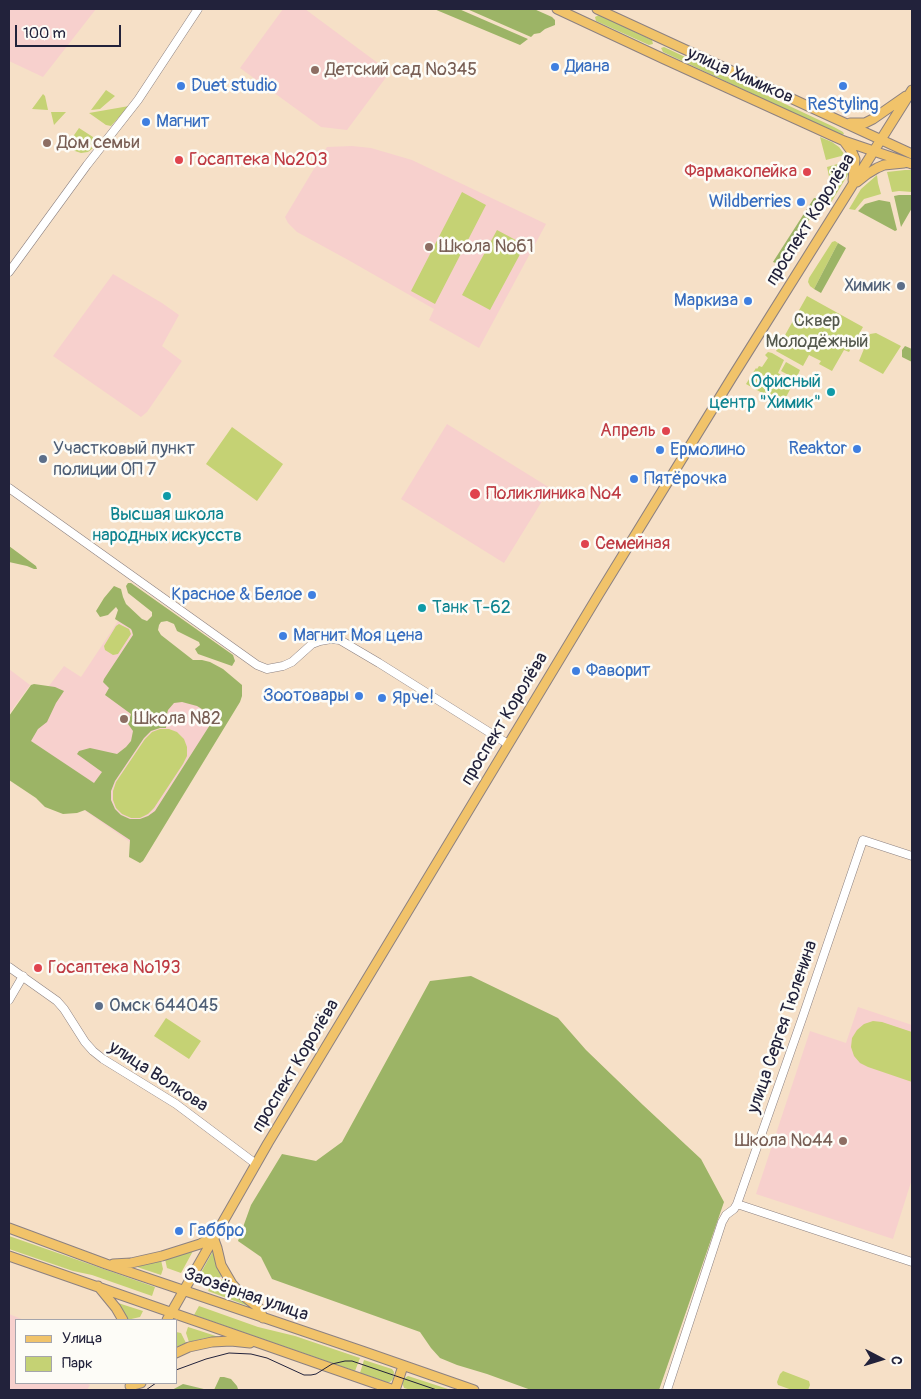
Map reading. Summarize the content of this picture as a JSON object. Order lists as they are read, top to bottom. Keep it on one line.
{"streets":{"main road":["улица Химиков","проспект Королёва","Заозёрная улица"],"street":["улица Сергея Тюленина","улица Волкова"]},"crossings":[["улица Химиков","проспект Королёва"],["проспект Королёва","улица Волкова"],["проспект Королёва","Заозёрная улица"]],"parks":["Сквер Молодёжный"],"places":["Диана","Детский сад №345","Duet studio","ReStyling","Магнит","Дом семьи","Госаптека №203","Фармакопейка","Wildberries","Школа №61","Химик","Маркиза","Офисный центр \"Химик\"","Апрель","Reaktor","Ермолино","Участковый пункт полиции ОП 7","Пятёрочка","Поликлиника №4","Высшая школа народных искусств","Семейная","Красное & Белое","Танк Т-62","Магнит Моя цена","Фаворит","Зоотовары","Ярче!","Школа N82","Госаптека №193","Омск 644045","Школа №44","Габбро"],"legend":["Улица","Парк"],"scale_bar":"100 m","north":"right"}
